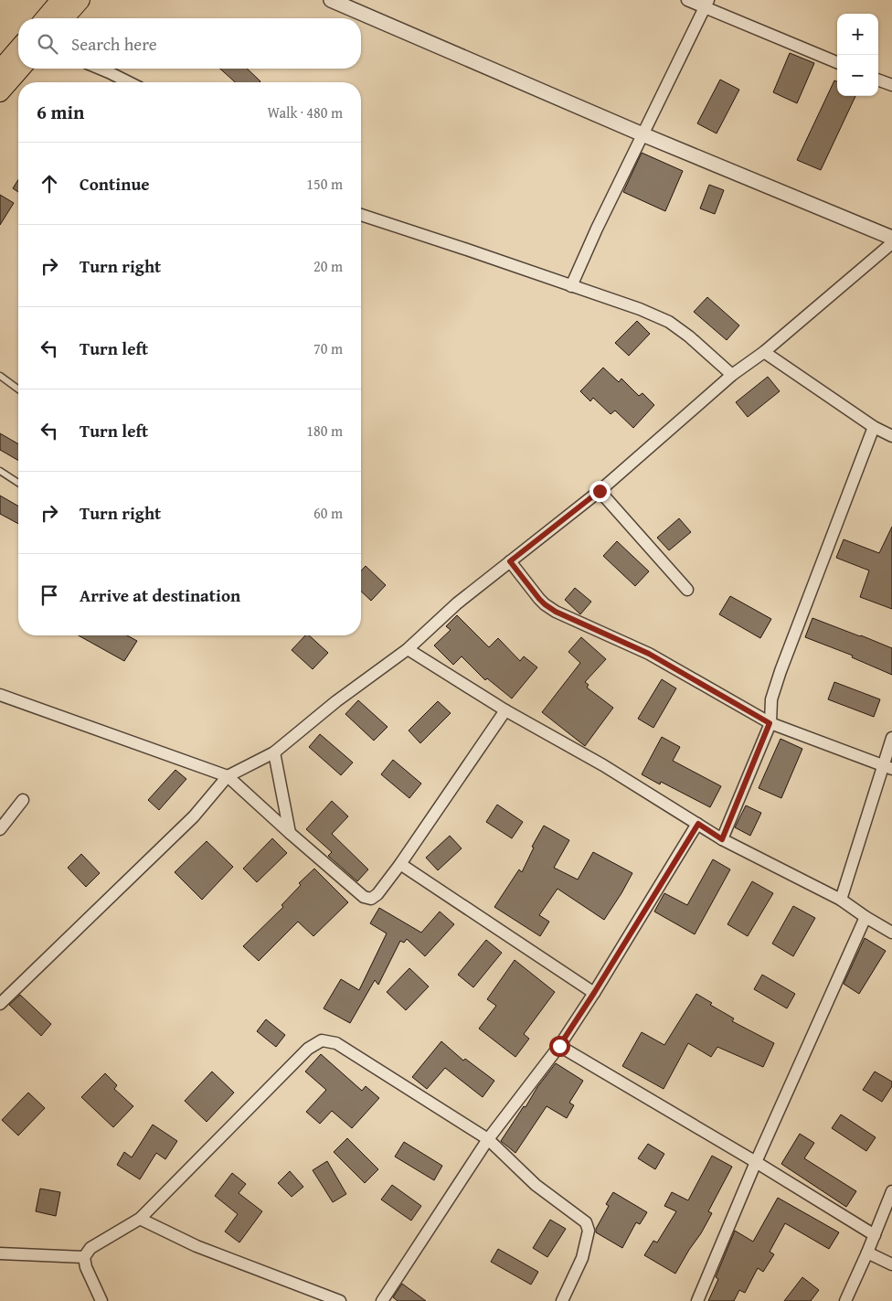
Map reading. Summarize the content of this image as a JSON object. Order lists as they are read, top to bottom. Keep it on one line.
{"page":{"map_buttons":["+","−"],"search":"Search here","heading":["6 min","Walk · 480 m"],"list":[["Continue","150 m"],["Turn right","20 m"],["Turn left","70 m"],["Turn left","180 m"],["Turn right","60 m"],"Arrive at destination"]}}
